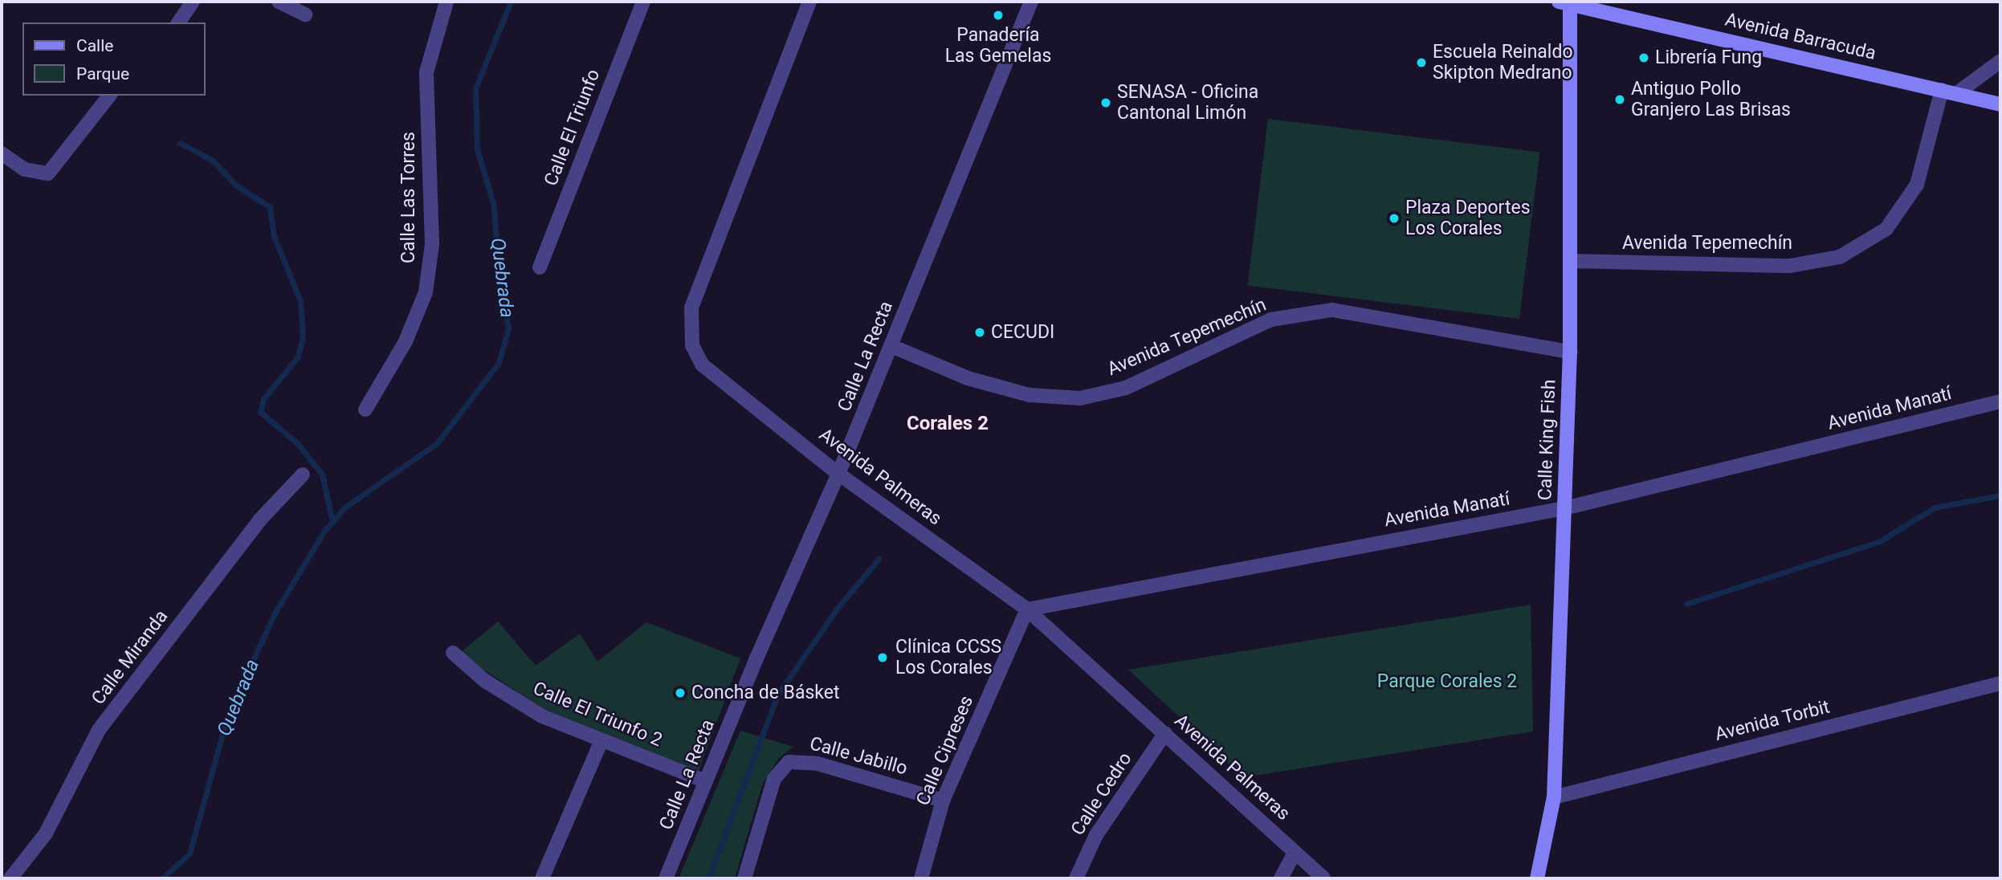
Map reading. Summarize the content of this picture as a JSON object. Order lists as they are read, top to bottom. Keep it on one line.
{"streets":{"street":["Avenida Barracuda","Calle El Triunfo","Calle Las Torres","Avenida Tepemechín","Calle La Recta","Avenida Manatí","Calle King Fish","Avenida Palmeras","Calle Miranda","Calle El Triunfo 2","Avenida Torbit","Calle Cipreses","Calle Jabillo","Calle Cedro"]},"crossings":[["Avenida Barracuda","Avenida Tepemechín"],["Avenida Barracuda","Calle King Fish"],["Avenida Tepemechín","Calle La Recta"],["Avenida Tepemechín","Calle King Fish"],["Calle La Recta","Avenida Palmeras"],["Calle La Recta","Calle El Triunfo 2"],["Avenida Manatí","Calle King Fish"],["Avenida Manatí","Avenida Palmeras"],["Avenida Manatí","Calle Cipreses"],["Calle King Fish","Avenida Torbit"],["Avenida Palmeras","Calle Cipreses"],["Avenida Palmeras","Calle Cedro"],["Calle Cipreses","Calle Jabillo"]],"districts":["Corales 2"],"water":["Quebrada"],"parks":["Parque Corales 2"],"places":["Panadería Las Gemelas","Librería Fung","Escuela Reinaldo Skipton Medrano","Antiguo Pollo Granjero Las Brisas","SENASA - Oficina Cantonal Limón","Plaza Deportes Los Corales","CECUDI","Clínica CCSS Los Corales","Concha de Básket"],"legend":["Calle","Parque"]}
